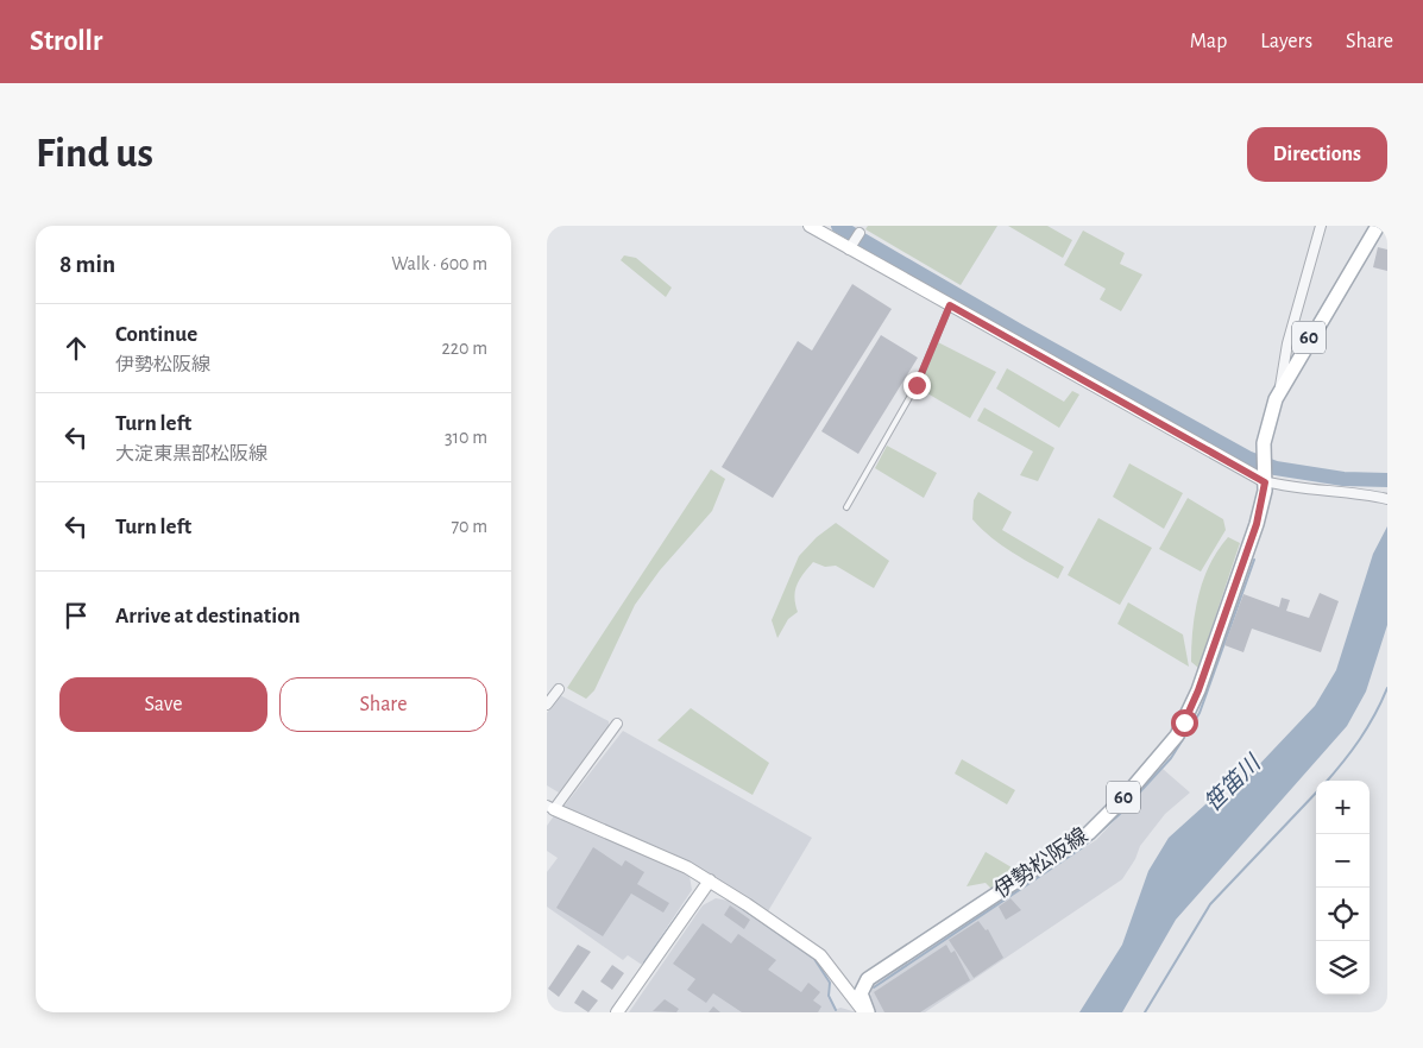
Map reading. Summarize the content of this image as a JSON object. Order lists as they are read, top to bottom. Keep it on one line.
{"streets":{"main road":["60","伊勢松阪線"]},"water":["笹笛川"],"page":{"header":"Strollr","nav":["Map","Layers","Share"],"buttons":["Directions",["Save","Share"]],"title":"Find us","heading":["8 min","Walk · 600 m"],"list":[["Continue","伊勢松阪線","220 m"],["Turn left","大淀東黒部松阪線","310 m"],["Turn left","70 m"],"Arrive at destination"],"map_buttons":["+","−"]}}
